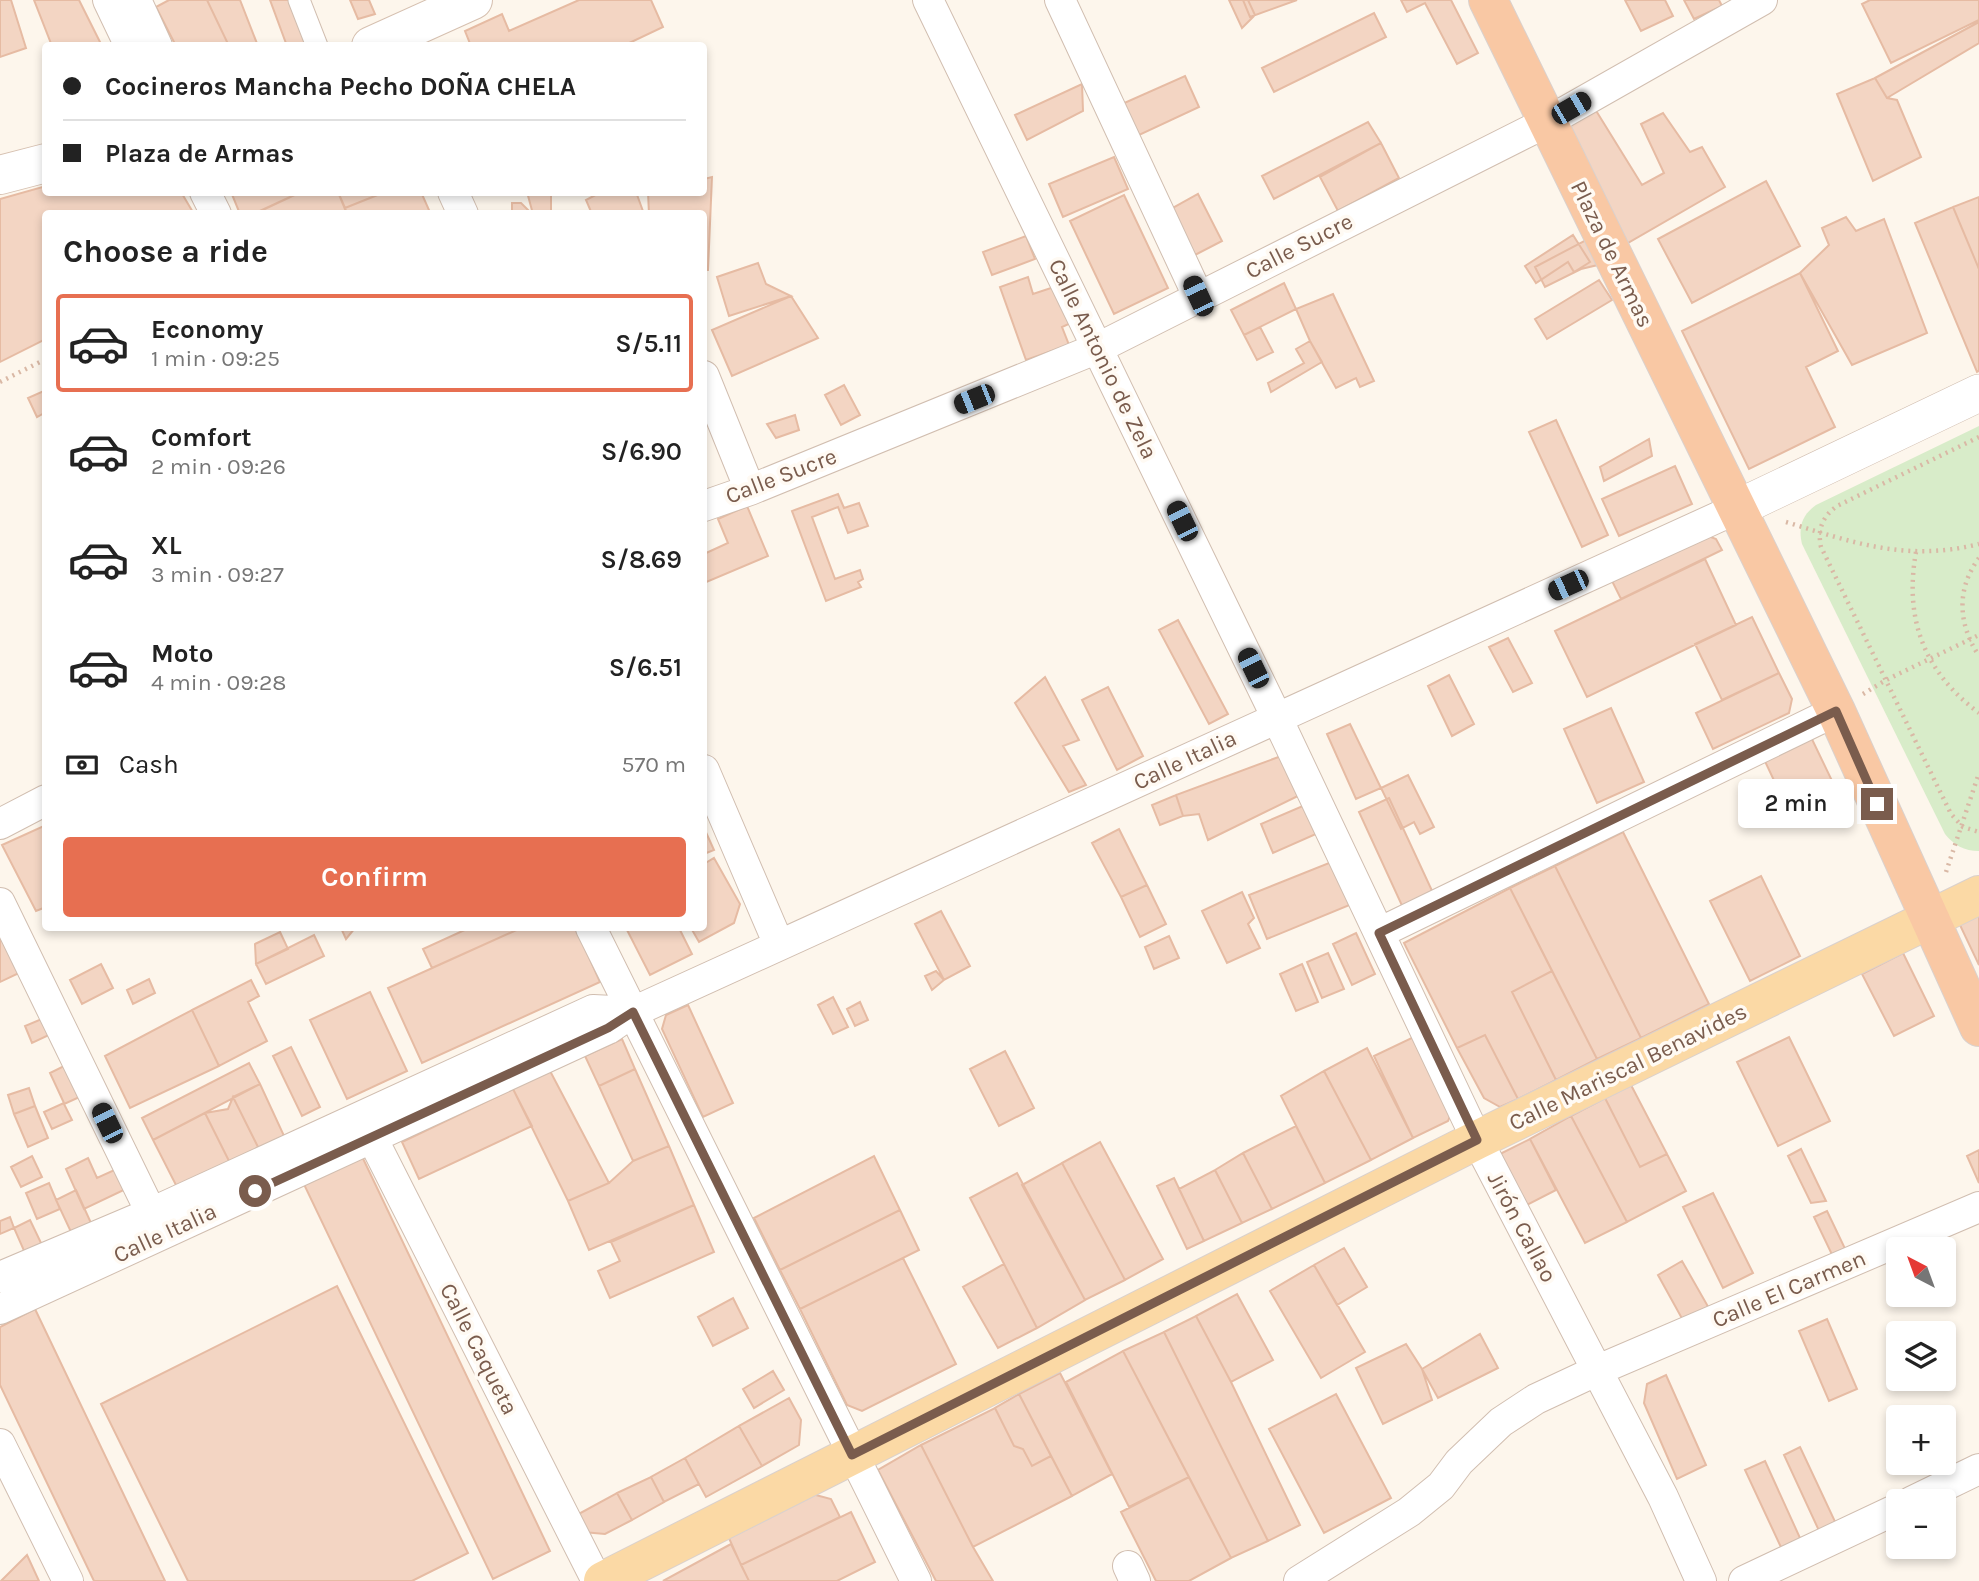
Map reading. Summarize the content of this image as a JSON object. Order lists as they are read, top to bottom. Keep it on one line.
{"streets":{"highway":["Plaza de Armas"],"main road":["Calle Mariscal Benavides"],"street":["Calle Sucre","Calle Antonio de Zela","Calle Italia","Jirón Callao","Calle El Carmen","Calle Caqueta"]},"crossings":[["Calle Sucre","Plaza de Armas"],["Calle Sucre","Calle Antonio de Zela"],["Plaza de Armas","Calle Italia"],["Plaza de Armas","Calle Mariscal Benavides"],["Calle Antonio de Zela","Calle Italia"],["Calle Antonio de Zela","Jirón Callao"],["Calle Italia","Jirón Callao"],["Calle Italia","Calle Caqueta"],["Calle Mariscal Benavides","Jirón Callao"],["Jirón Callao","Calle El Carmen"]],"north":"top left","page":{"banner":["Cocineros Mancha Pecho DOÑA CHELA","Plaza de Armas"],"heading":"Choose a ride","list":[{"name":"Economy","note":"1 min · 09:25","value":"S/5.11"},{"name":"Comfort","note":"2 min · 09:26","value":"S/6.90"},{"name":"XL","note":"3 min · 09:27","value":"S/8.69"},{"name":"Moto","note":"4 min · 09:28","value":"S/6.51"}],"pay":["Cash","570 m"],"bubble":"2 min","buttons":"Confirm","map_buttons":["+","−"]}}
